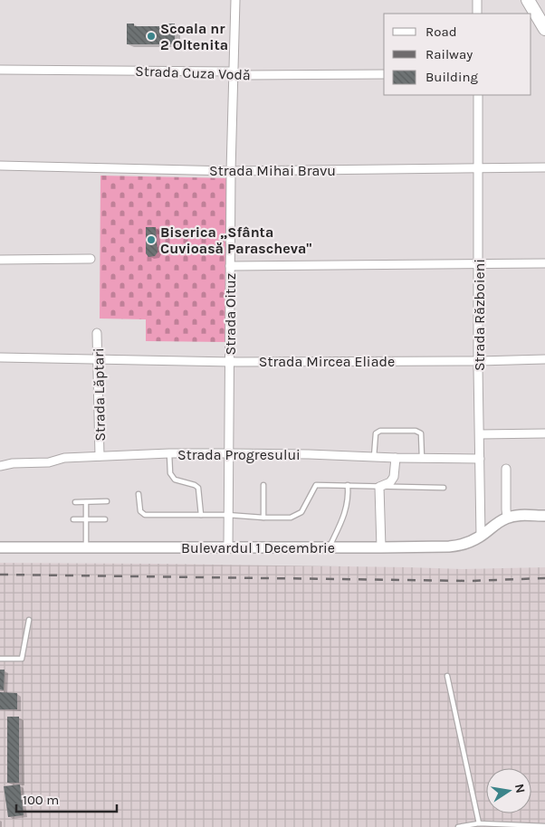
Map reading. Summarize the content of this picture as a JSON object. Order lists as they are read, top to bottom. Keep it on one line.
{"streets":{"street":["Strada Cuza Vodă","Strada Mihai Bravu","Strada Oituz","Strada Războieni","Strada Mircea Eliade","Strada Lăptari","Strada Progresului","Bulevardul 1 Decembrie"]},"crossings":[["Strada Cuza Vodă","Strada Oituz"],["Strada Mihai Bravu","Strada Oituz"],["Strada Mihai Bravu","Strada Războieni"],["Strada Oituz","Strada Mircea Eliade"],["Strada Oituz","Strada Progresului"],["Strada Oituz","Bulevardul 1 Decembrie"],["Strada Războieni","Strada Mircea Eliade"],["Strada Războieni","Strada Progresului"],["Strada Războieni","Bulevardul 1 Decembrie"],["Strada Mircea Eliade","Strada Lăptari"],["Strada Lăptari","Strada Progresului"]],"places":["Scoala nr 2 Oltenita","Biserica „Sfânta Cuvioasă Parascheva\""],"legend":["Road","Railway","Building"],"scale_bar":"100 m","north":"right"}
